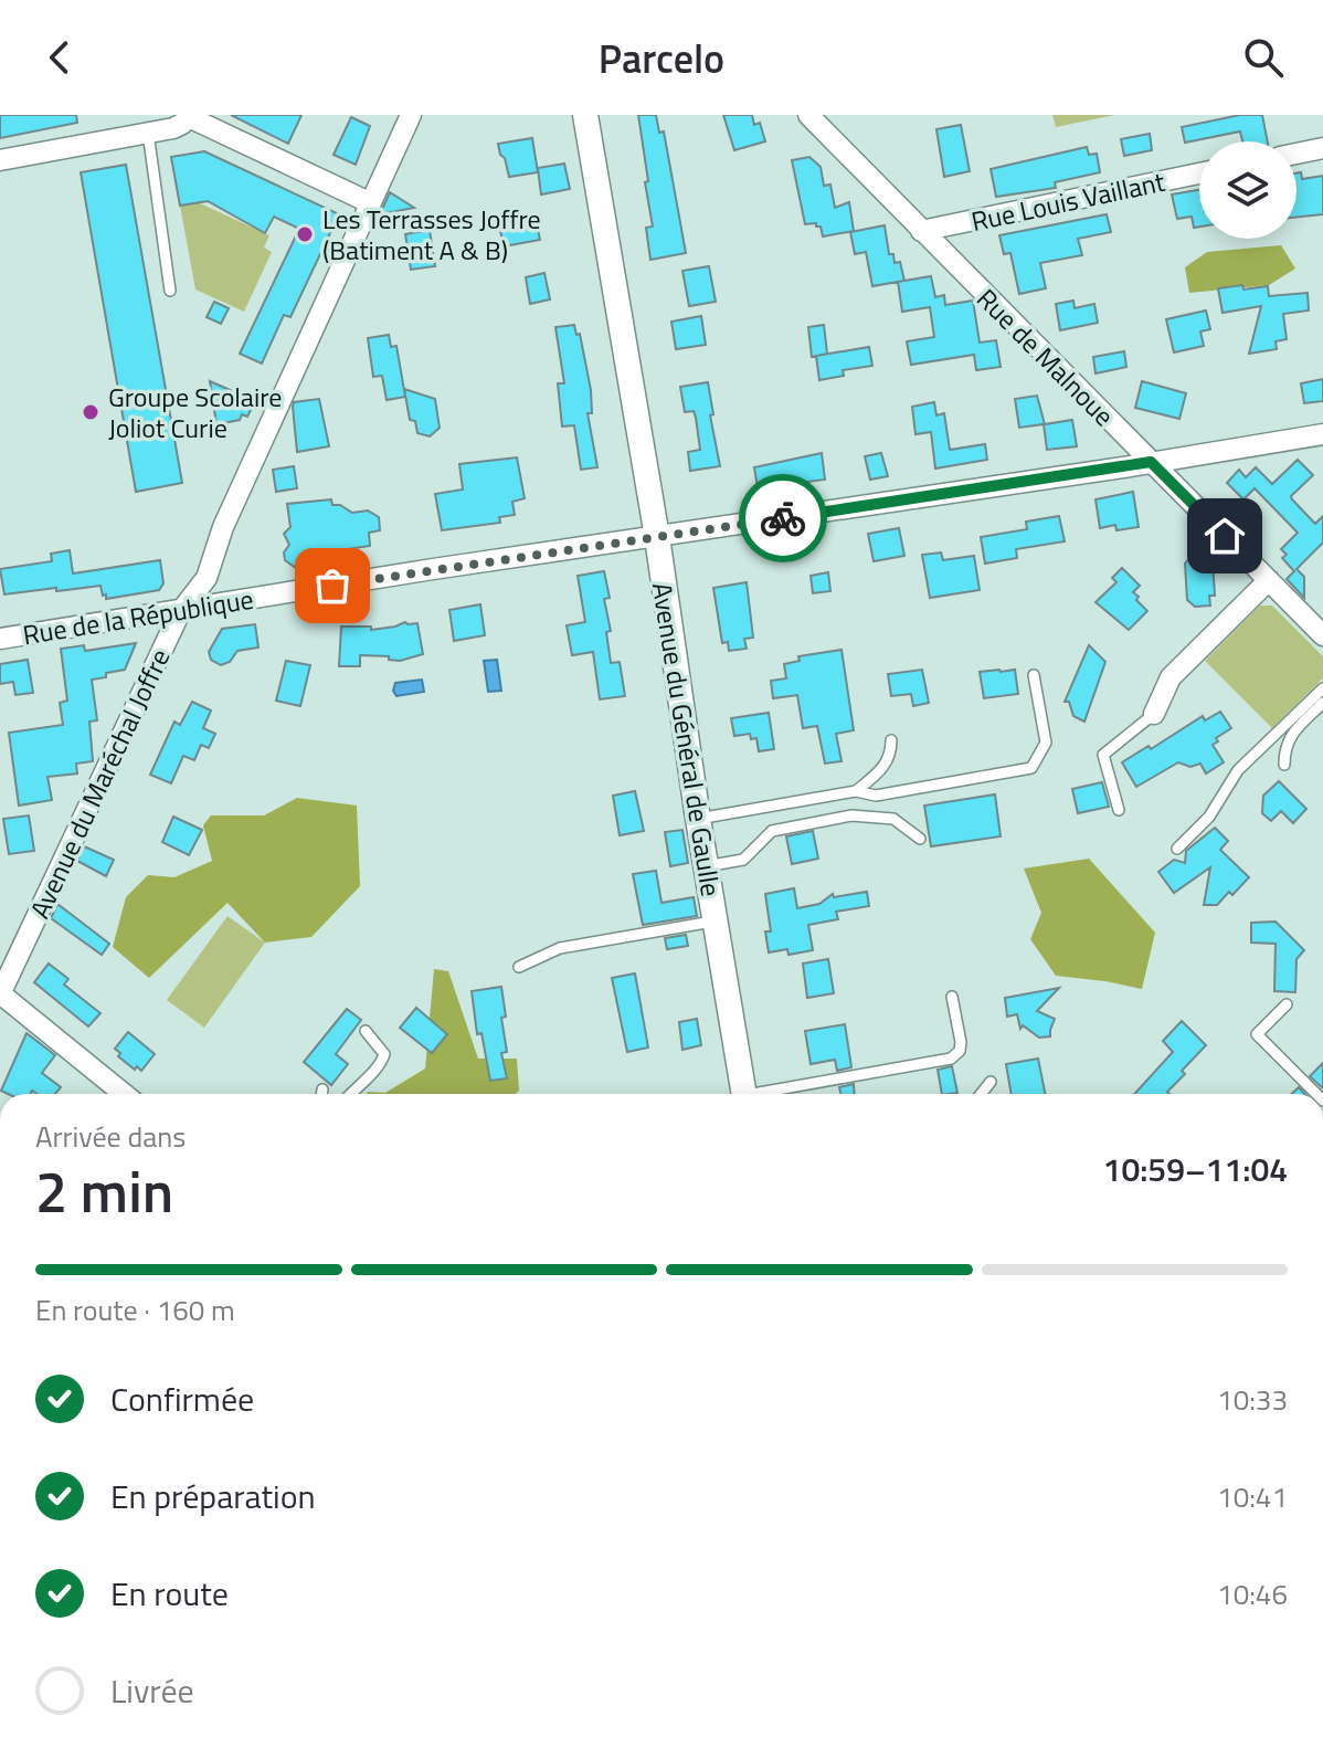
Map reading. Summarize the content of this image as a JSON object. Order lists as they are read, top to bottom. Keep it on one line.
{"streets":{"street":["Rue Louis Vaillant","Rue de Malnoue","Rue de la République","Avenue du Général de Gaulle","Avenue du Maréchal Joffre"]},"crossings":[["Rue Louis Vaillant","Rue de Malnoue"],["Rue de Malnoue","Rue de la République"],["Rue de la République","Avenue du Général de Gaulle"],["Rue de la République","Avenue du Maréchal Joffre"]],"places":["Les Terrasses Joffre (Batiment A & B)","Groupe Scolaire Joliot Curie"],"page":{"header":"Parcelo","heading":["2 min","Arrivée dans","10:59–11:04"],"bar":"En route · 160 m","list":[["Confirmée","10:33"],["En préparation","10:41"],["En route","10:46"],"Livrée"]}}
